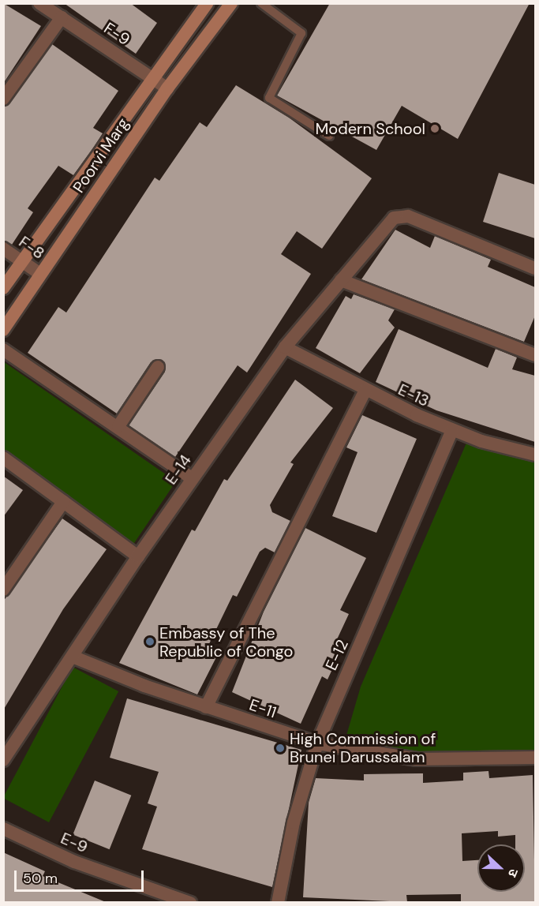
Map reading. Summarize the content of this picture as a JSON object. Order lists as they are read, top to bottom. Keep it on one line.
{"streets":{"main road":["Poorvi Marg"],"street":["F-9","F-8","E-13","E-14","E-12","E-11","E-9"]},"crossings":[["F-9","Poorvi Marg"],["Poorvi Marg","F-8"],["E-13","E-14"],["E-13","E-12"],["E-14","E-11"],["E-12","E-11"]],"places":["Modern School","Embassy of The Republic of Congo","High Commission of Brunei Darussalam"],"scale_bar":"50 m","north":"right"}
